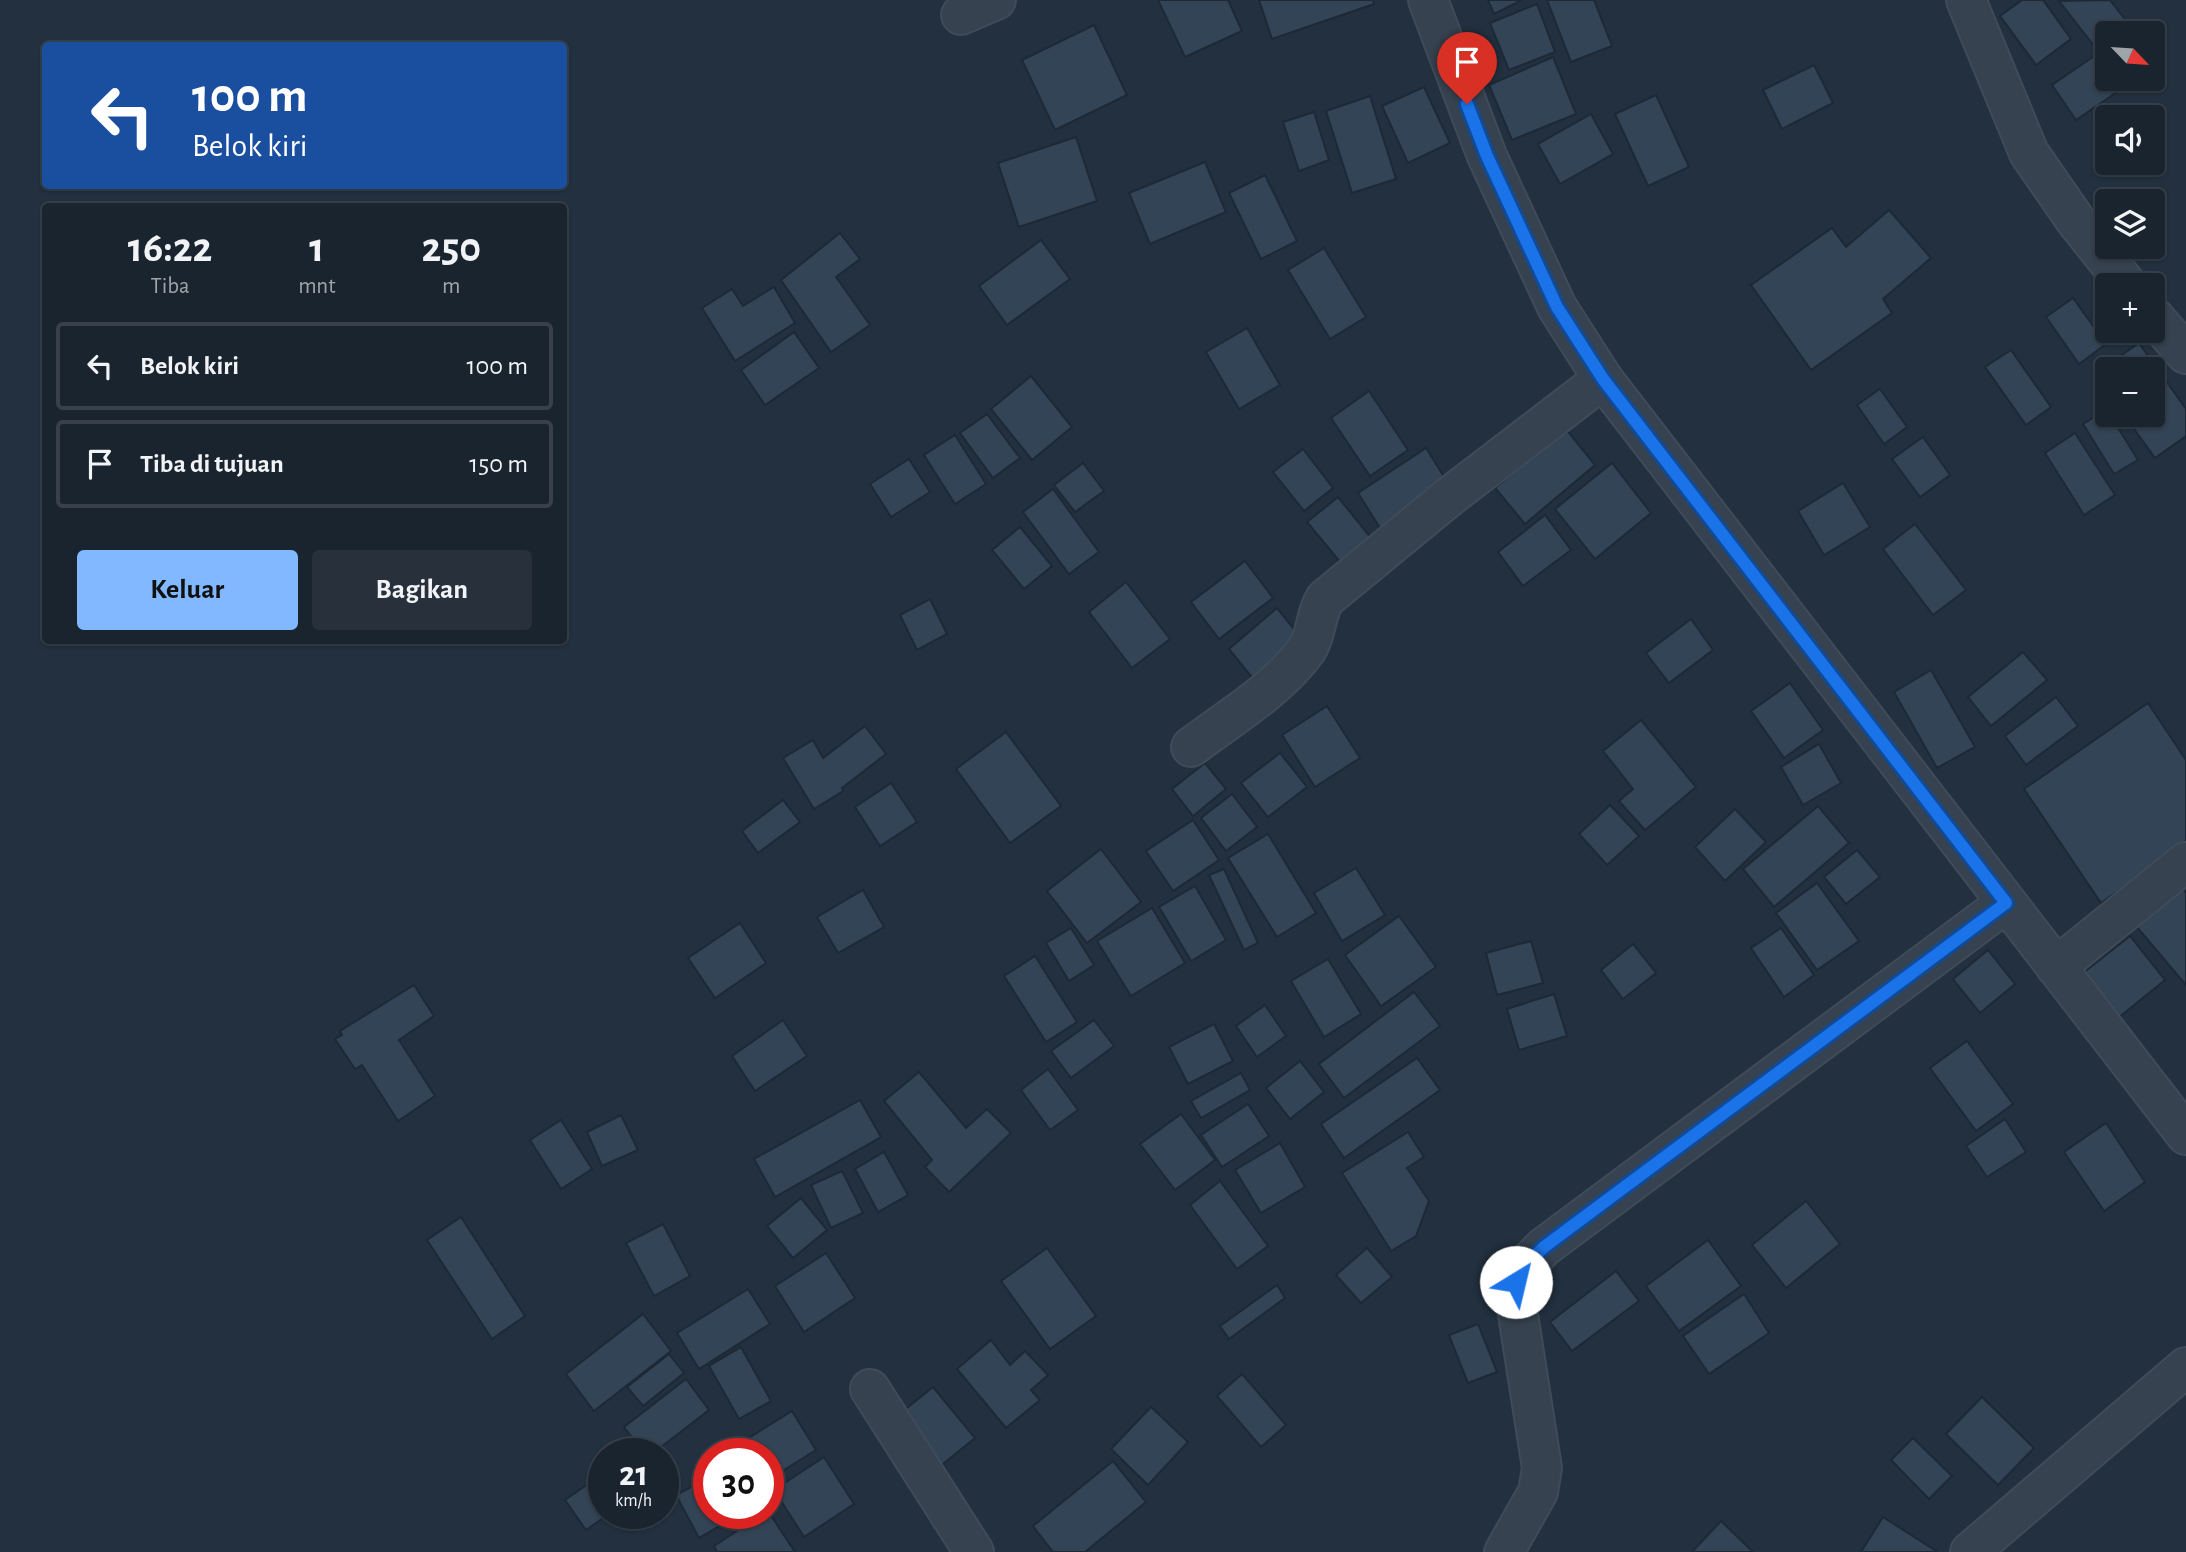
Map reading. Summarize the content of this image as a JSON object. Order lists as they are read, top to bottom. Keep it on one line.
{"north":"bottom right","page":{"map_buttons":["+","−"],"turn":["100 m","Belok kiri"],"eta":["16:22","Tiba","1","mnt","250","m"],"list":[{"name":"Belok kiri","value":"100 m"},{"name":"Tiba di tujuan","value":"150 m"}],"buttons":["Keluar","Bagikan"],"speed":"21 km/h","limit":"30"}}
